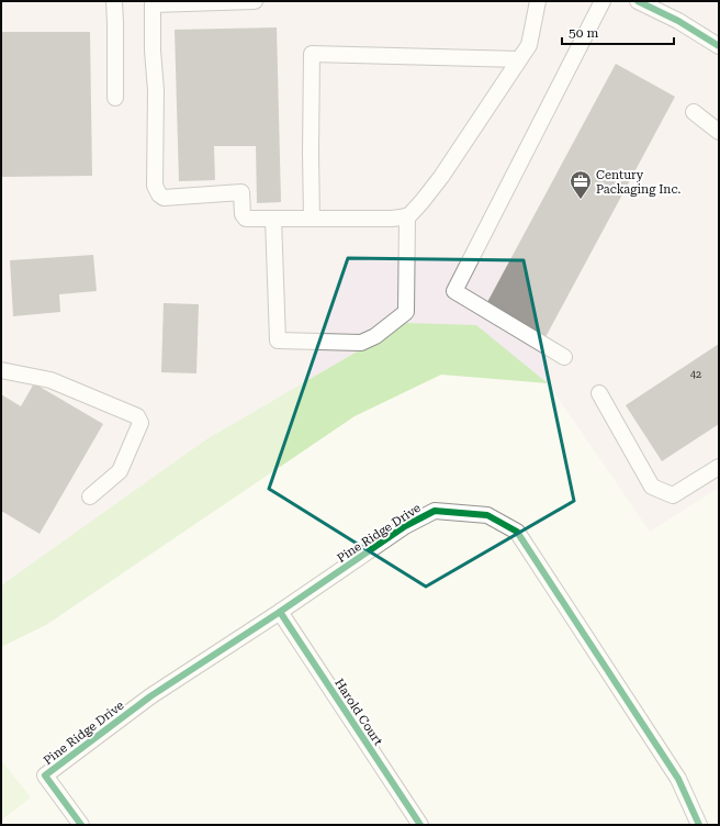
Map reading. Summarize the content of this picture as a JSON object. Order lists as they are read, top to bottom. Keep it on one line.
{"streets":{"street":["Pine Ridge Drive","Harold Court"]},"crossings":[["Pine Ridge Drive","Harold Court"]],"places":{"office":["Century Packaging Inc."]},"house_numbers":["42"],"scale_bar":"50 m"}
